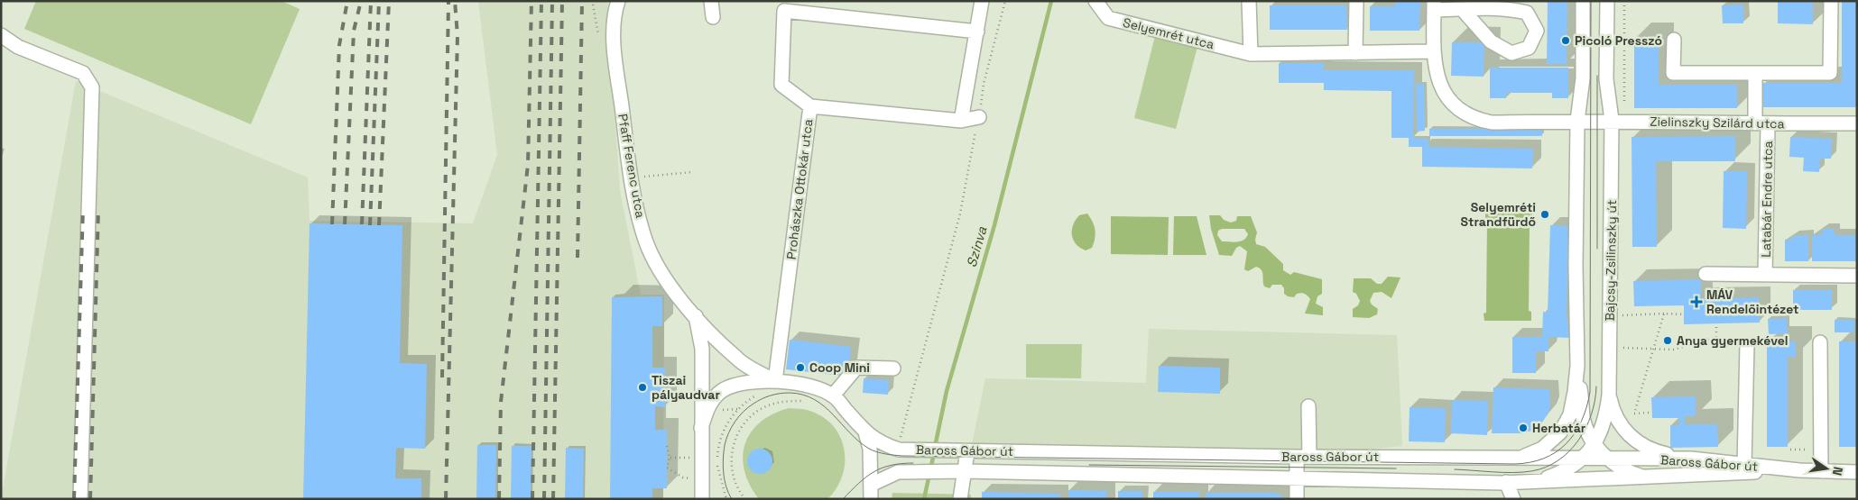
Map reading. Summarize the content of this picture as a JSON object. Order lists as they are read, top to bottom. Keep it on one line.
{"streets":{"street":["Selyemrét utca","Zielinszky Szilárd utca","Pfaff Ferenc utca","Prohászka Ottokár utca","Latabár Endre utca","Bajcsy-Zsilinszky út","Baross Gábor út"]},"crossings":[["Selyemrét utca","Zielinszky Szilárd utca"],["Zielinszky Szilárd utca","Latabár Endre utca"],["Zielinszky Szilárd utca","Bajcsy-Zsilinszky út"],["Pfaff Ferenc utca","Prohászka Ottokár utca"],["Bajcsy-Zsilinszky út","Baross Gábor út"]],"water":["Szinva"],"places":{"other":["Picoló Presszó","Selyemréti Strandfürdő","Anya gyermekével","Coop Mini","Tiszai pályaudvar","Herbatár"],"health":["MÁV Rendelőintézet"]},"north":"right"}
